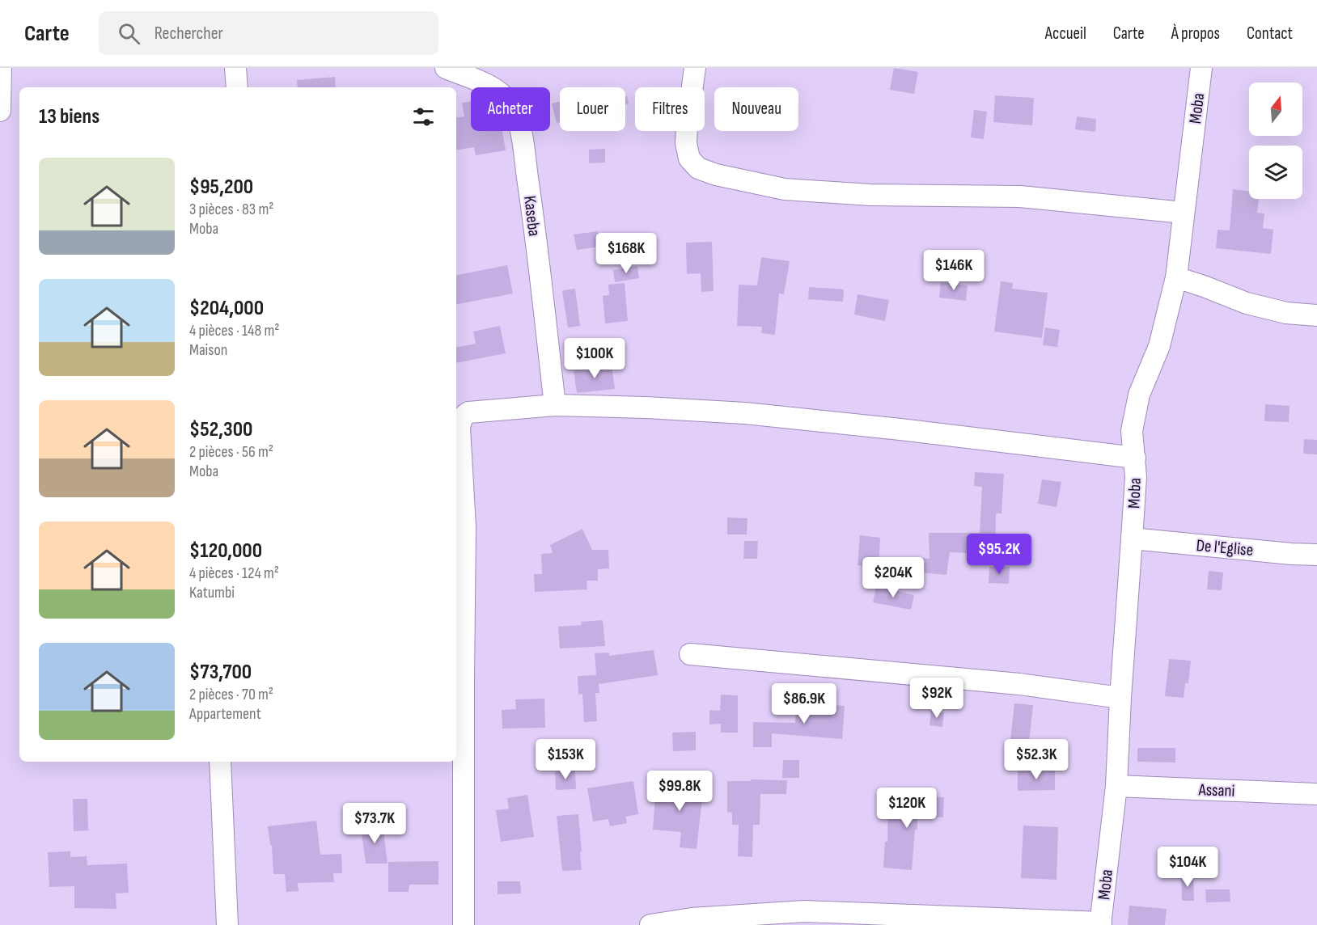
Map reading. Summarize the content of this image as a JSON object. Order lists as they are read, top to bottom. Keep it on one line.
{"streets":{"street":["Moba","Kaseba","De l'Eglise","Assani"]},"crossings":[["Moba","De l'Eglise"],["Moba","Assani"]],"north":"top","page":{"header":"Carte","search":"Rechercher","nav":["Accueil","Carte","À propos","Contact"],"chip":["Acheter","Louer","Filtres","Nouveau"],"heading":"13 biens","list":[{"name":"$95,200","note":"3 pièces · 83 m² · Moba"},{"name":"$204,000","note":"4 pièces · 148 m² · Maison"},{"name":"$52,300","note":"2 pièces · 56 m² · Moba"},{"name":"$120,000","note":"4 pièces · 124 m² · Katumbi"},{"name":"$73,700","note":"2 pièces · 70 m² · Appartement"}],"price":["$168K","$146K","$100K","$95.2K","$204K","$92K","$86.9K","$153K","$52.3K","$99.8K","$120K","$73.7K","$104K"]}}
